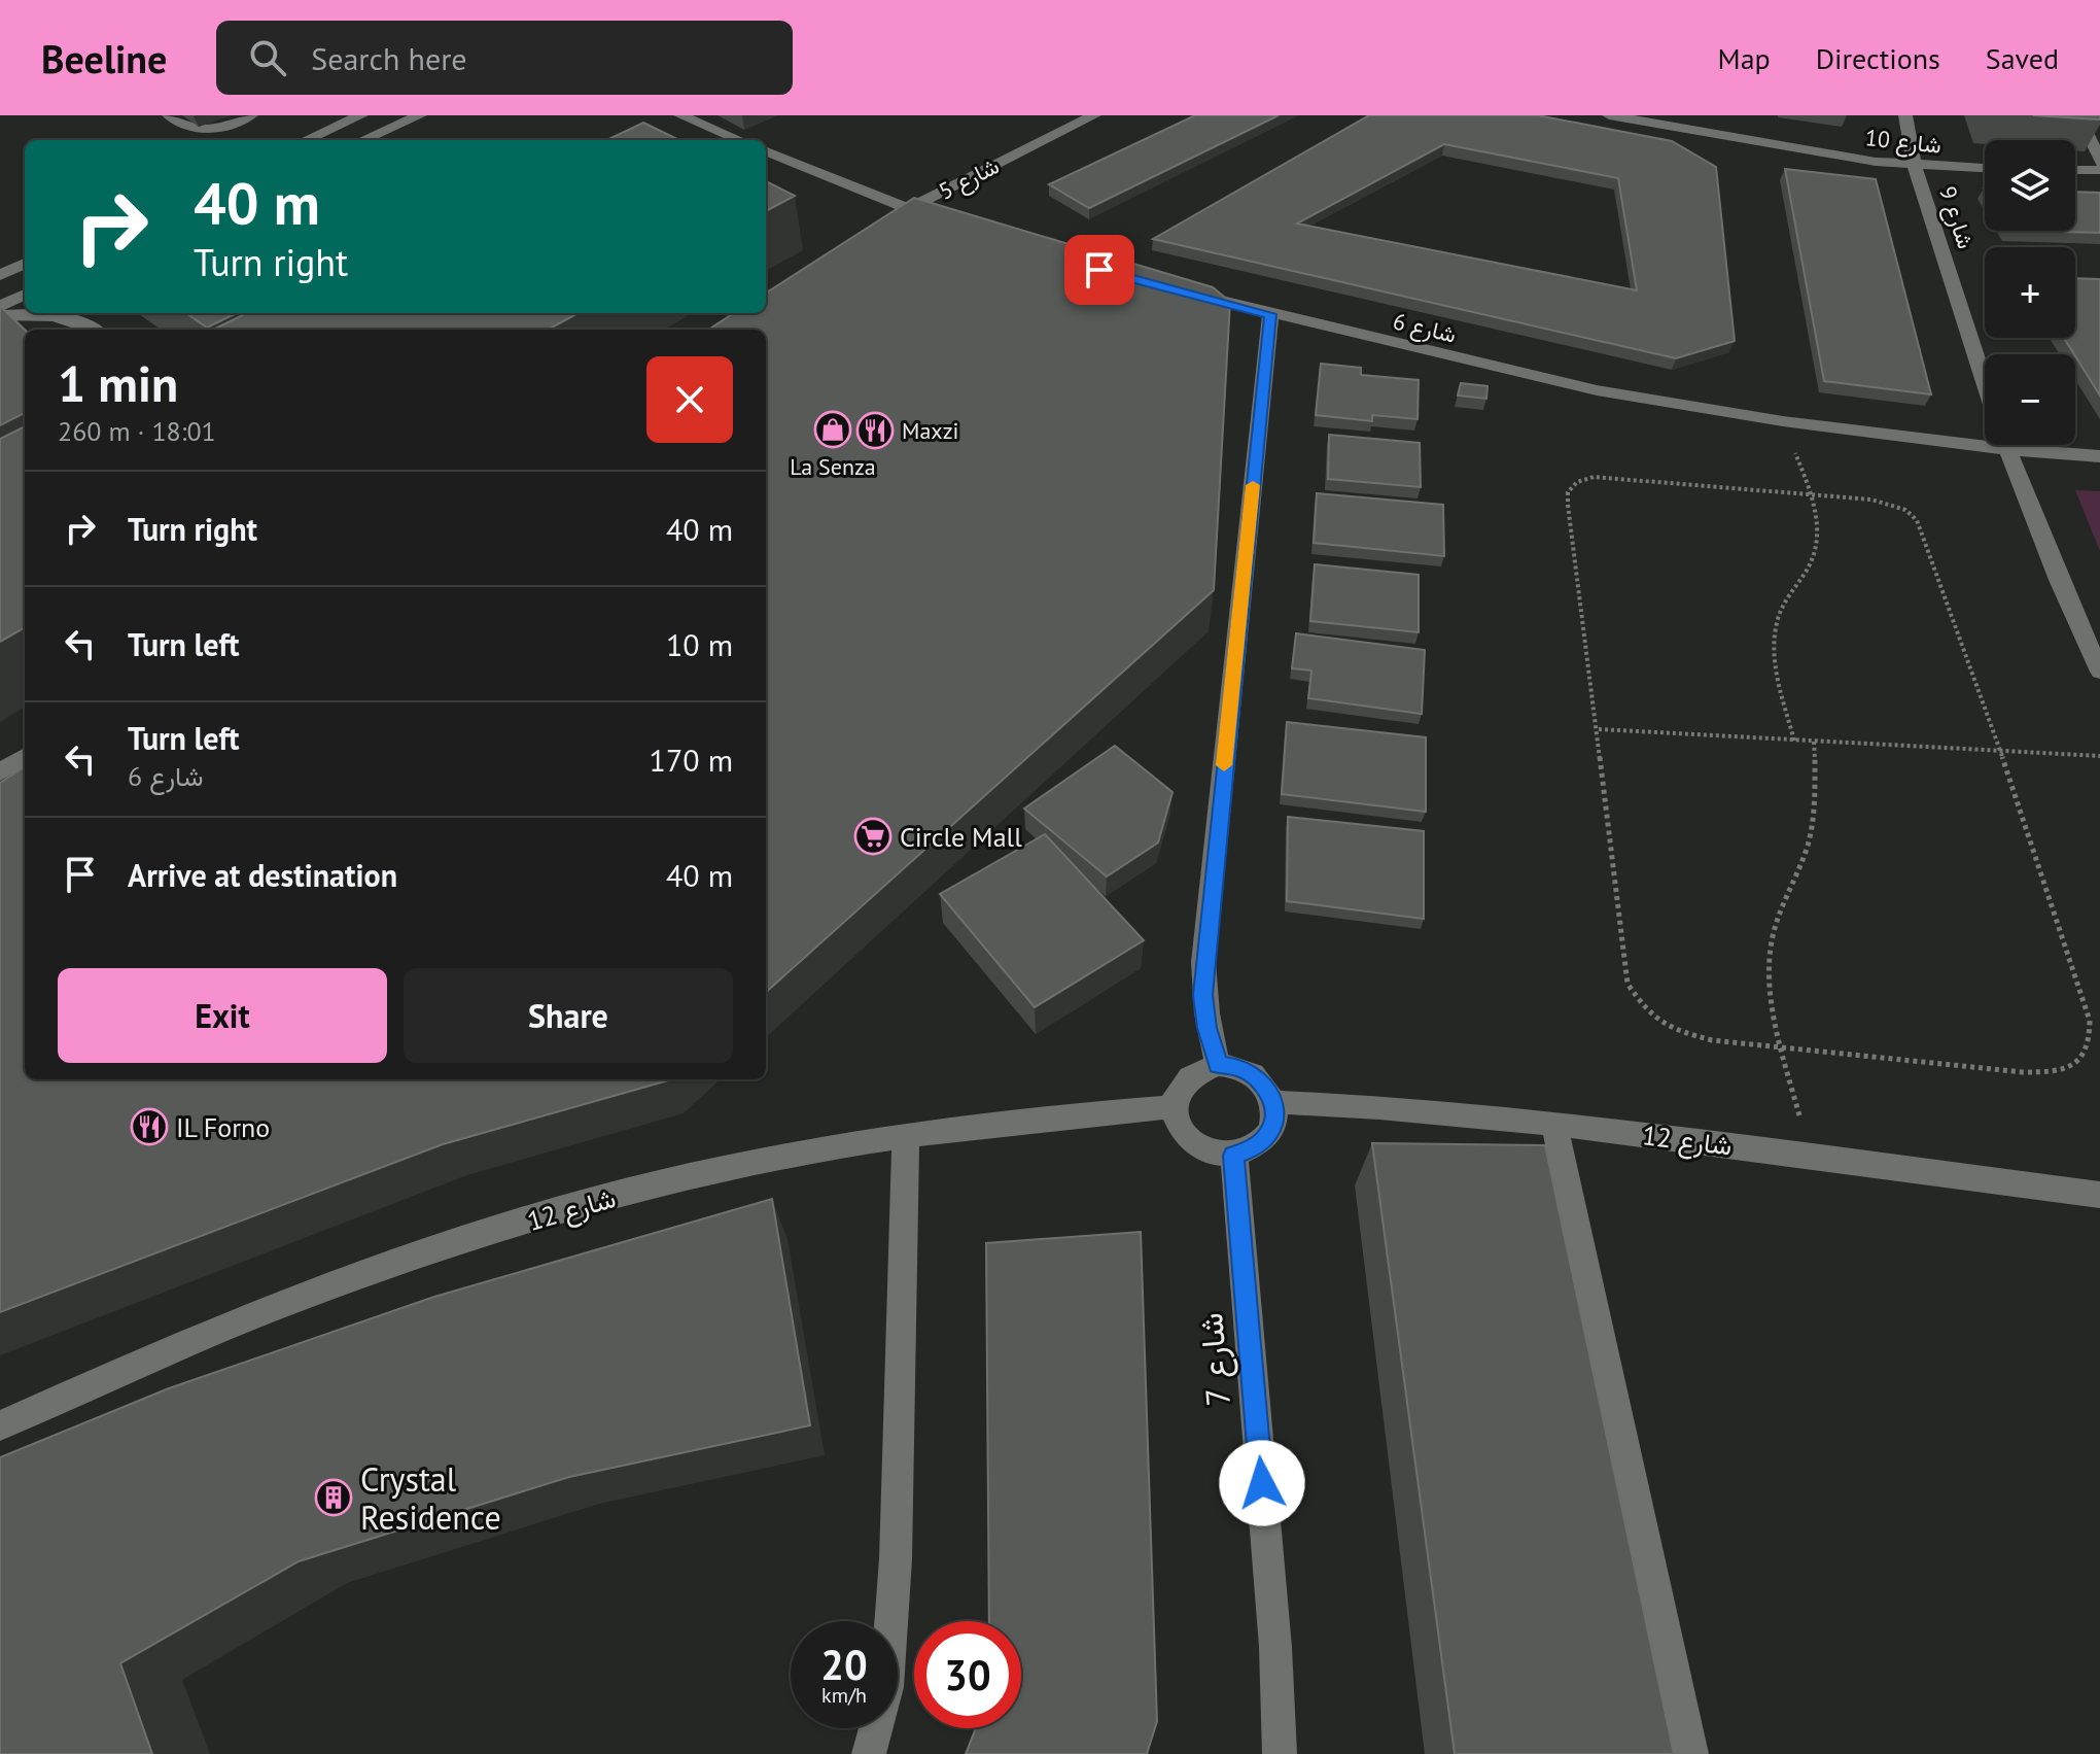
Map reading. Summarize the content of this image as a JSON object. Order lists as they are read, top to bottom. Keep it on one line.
{"streets":{"street":["شارع 10","شارع 5","شارع 9","شارع 6","شارع 12","شارع 7"]},"crossings":[["شارع 10","شارع 9"],["شارع 12","شارع 7"]],"places":{"shop":["La Senza"],"restaurant":["Maxzi","IL Forno"],"supermarket":["Circle Mall"],"building":["Crystal Residence"]},"page":{"header":"Beeline","search":"Search here","nav":["Map","Directions","Saved"],"map_buttons":["+","−"],"turn":["40 m","Turn right"],"heading":["1 min","260 m · 18:01"],"list":[{"name":"Turn right","value":"40 m"},{"name":"Turn left","value":"10 m"},{"name":"Turn left","note":"شارع 6","value":"170 m"},{"name":"Arrive at destination","value":"40 m"}],"buttons":["Exit","Share"],"speed":"20 km/h","limit":"30"}}
